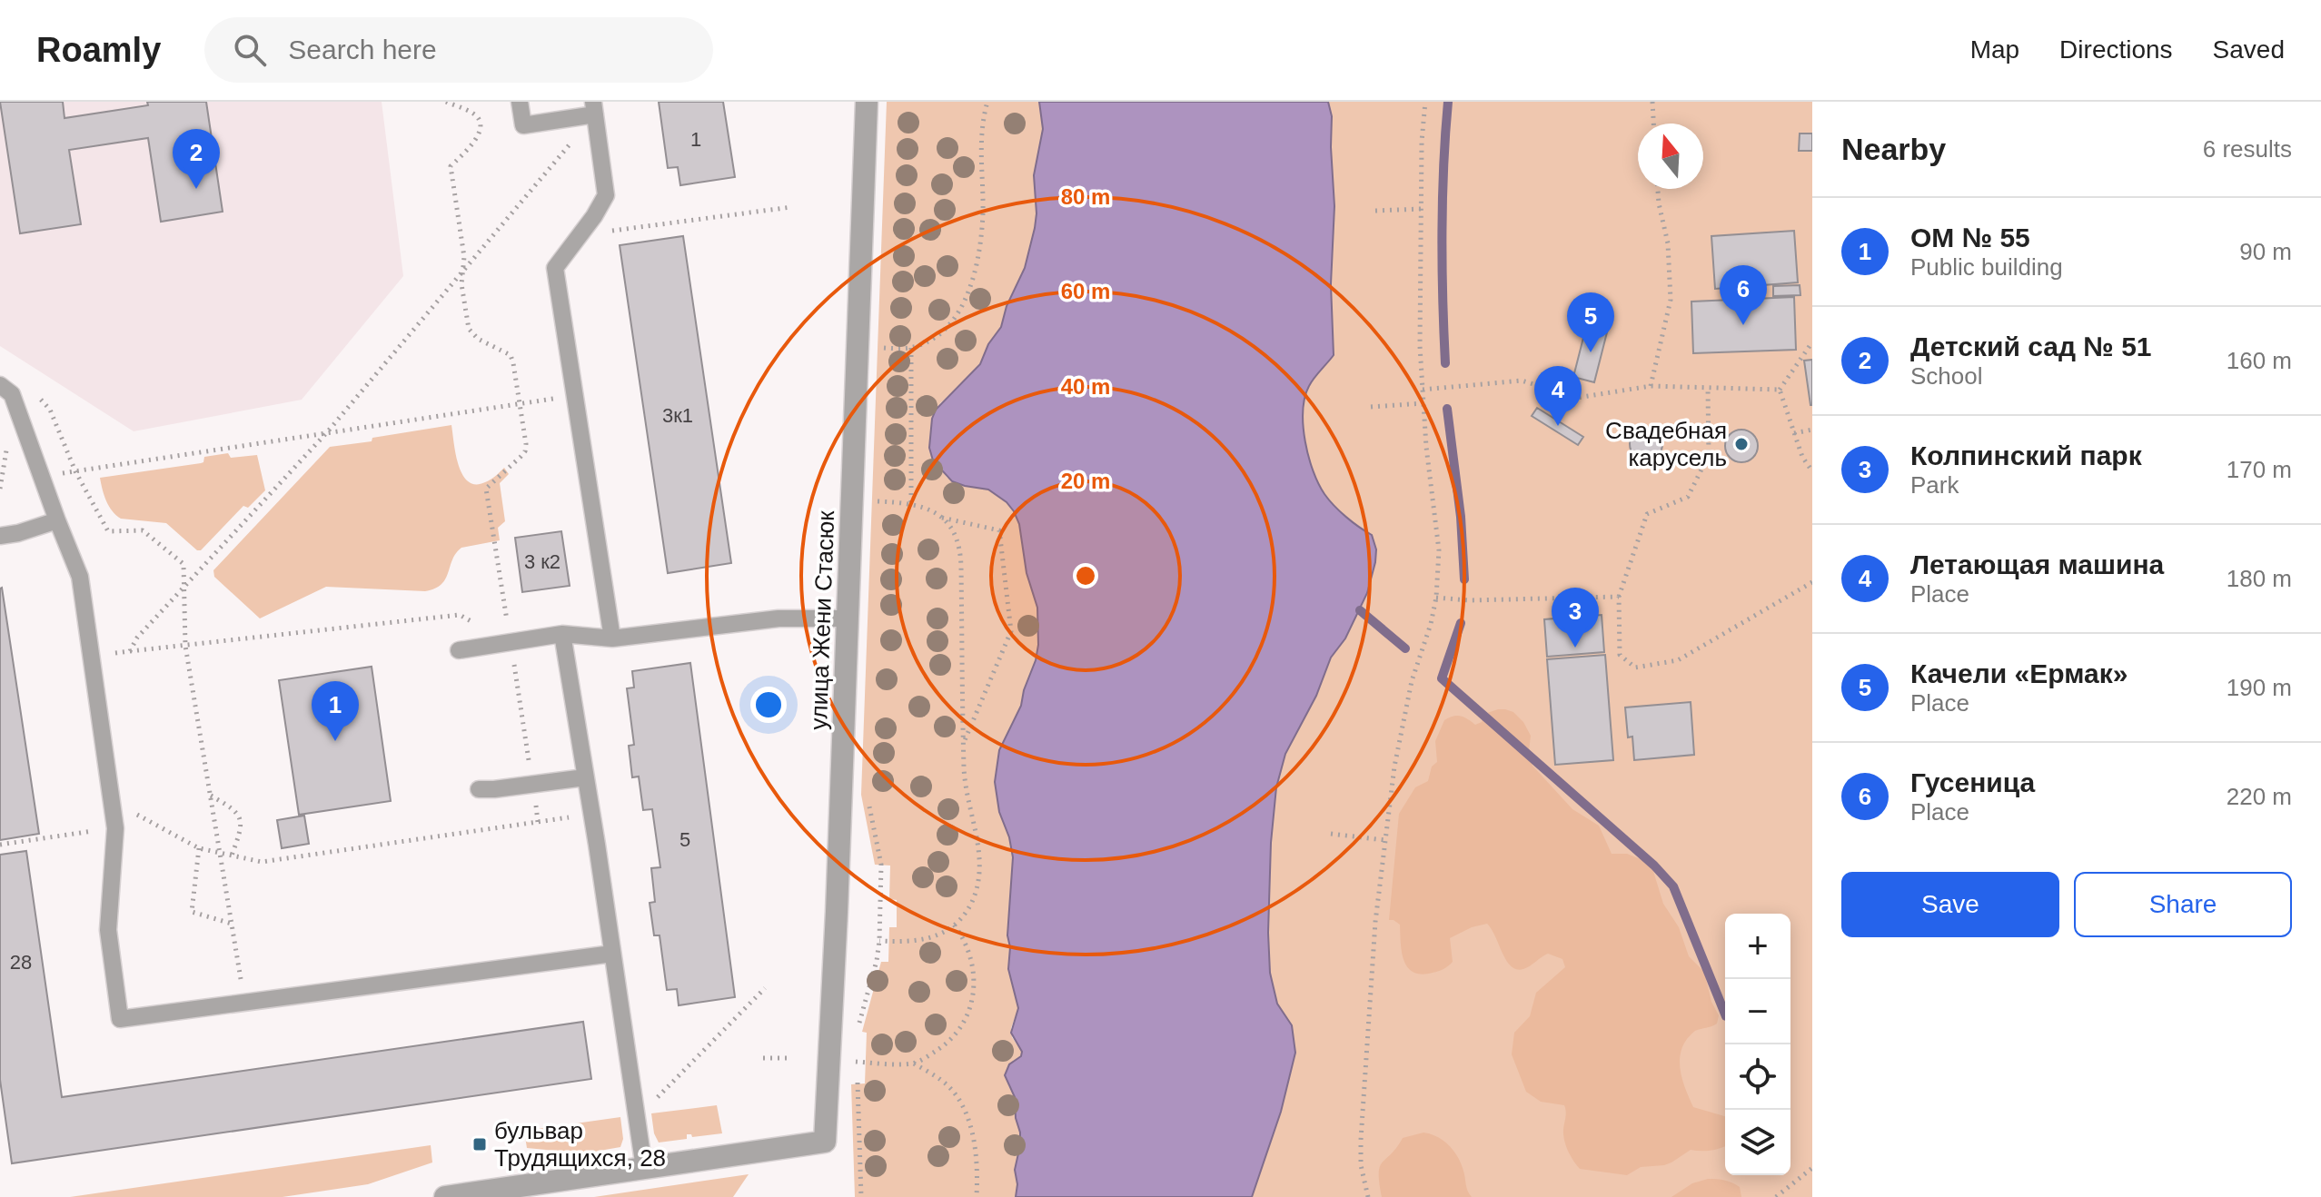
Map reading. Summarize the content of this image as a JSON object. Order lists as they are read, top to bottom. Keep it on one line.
{"streets":{"street":["улица Жени Стасюк"]},"places":{"other":["Свадебная карусель"],"transit":["бульвар Трудящихся, 28"]},"house_numbers":["1","3к1","3 к2","5","28"],"north":"top","page":{"header":"Roamly","search":"Search here","nav":["Map","Directions","Saved"],"heading":["Nearby","6 results"],"pins":["2","6","5","4","3","1"],"list":[{"mark":"1","name":"ОМ № 55","note":"Public building","value":"90 m"},{"mark":"2","name":"Детский сад № 51","note":"School","value":"160 m"},{"mark":"3","name":"Колпинский парк","note":"Park","value":"170 m"},{"mark":"4","name":"Летающая машина","note":"Place","value":"180 m"},{"mark":"5","name":"Качели «Ермак»","note":"Place","value":"190 m"},{"mark":"6","name":"Гусеница","note":"Place","value":"220 m"}],"buttons":["Save","Share"],"map_buttons":["+","−"]},"rings":["80 m","60 m","40 m","20 m"]}
